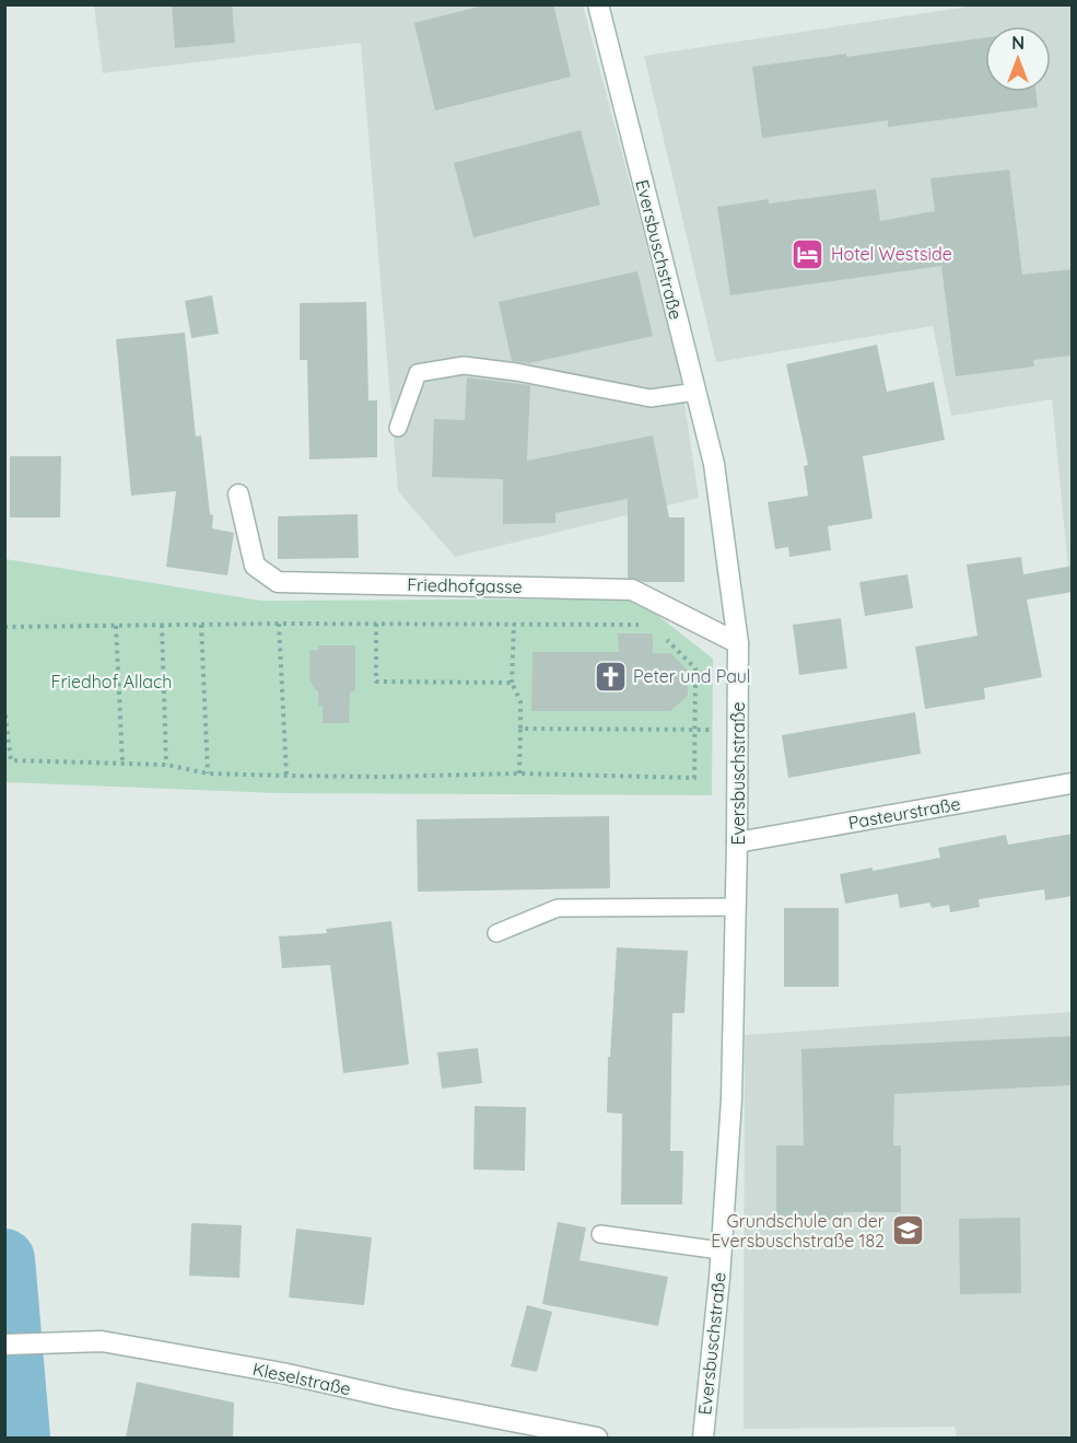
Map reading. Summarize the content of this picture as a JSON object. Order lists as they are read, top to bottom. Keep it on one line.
{"streets":{"street":["Eversbuschstraße","Friedhofgasse","Pasteurstraße","Kleselstraße"]},"crossings":[["Eversbuschstraße","Friedhofgasse"],["Eversbuschstraße","Pasteurstraße"]],"parks":["Friedhof Allach"],"places":{"hotel":["Hotel Westside"],"church":["Peter und Paul"],"school or university":["Grundschule an der Eversbuschstraße 182"]},"north":"top"}
